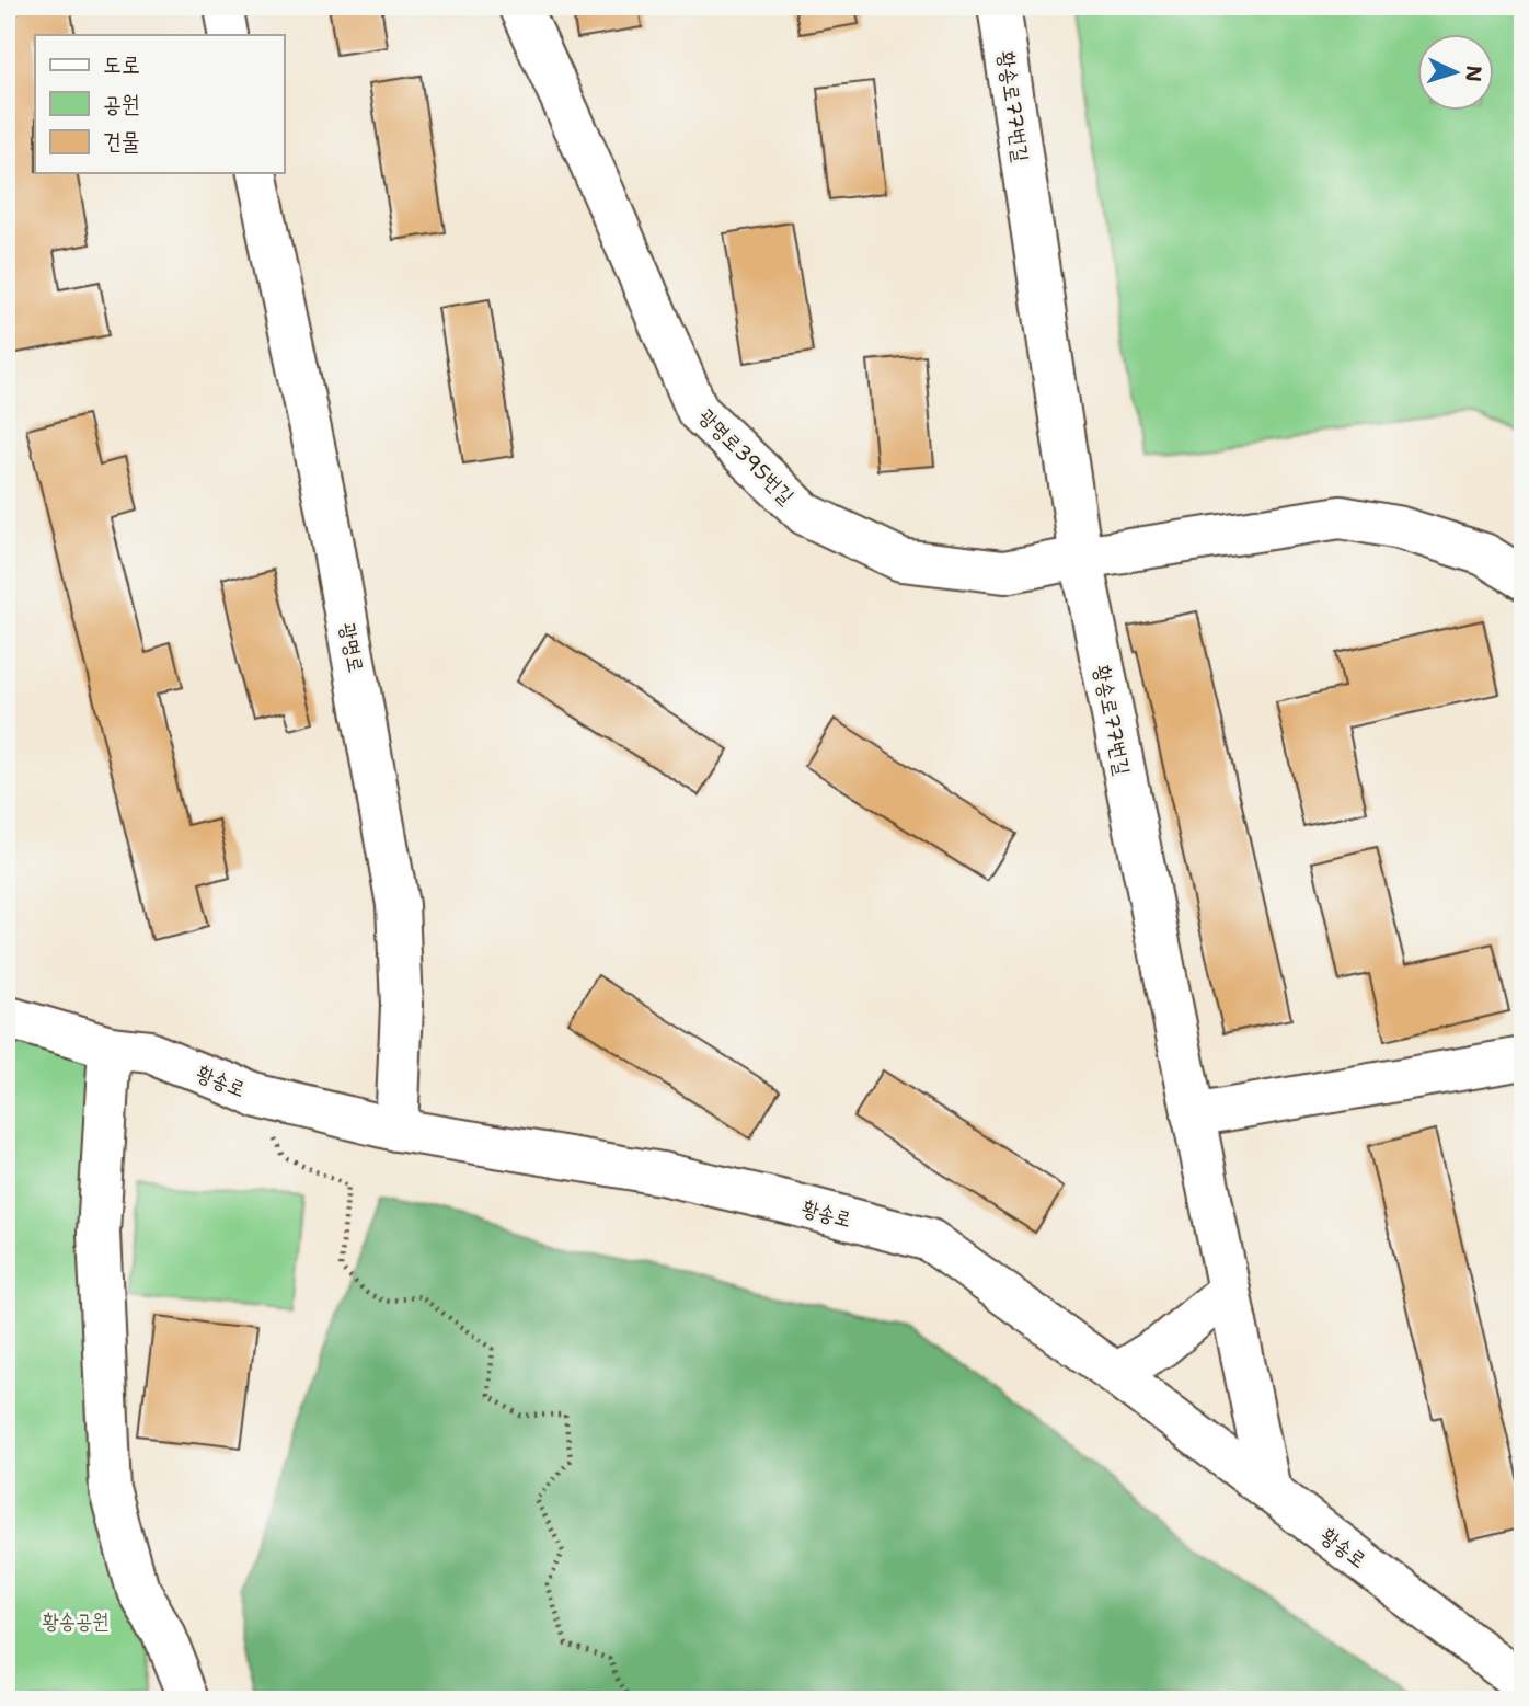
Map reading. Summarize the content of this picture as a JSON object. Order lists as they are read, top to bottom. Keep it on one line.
{"streets":{"street":["황송로77번길","광명로395번길","광명로","황송로"]},"crossings":[["황송로77번길","광명로395번길"],["황송로77번길","황송로"],["광명로","황송로"]],"parks":["황송공원"],"legend":["도로","공원","건물"],"north":"right"}
